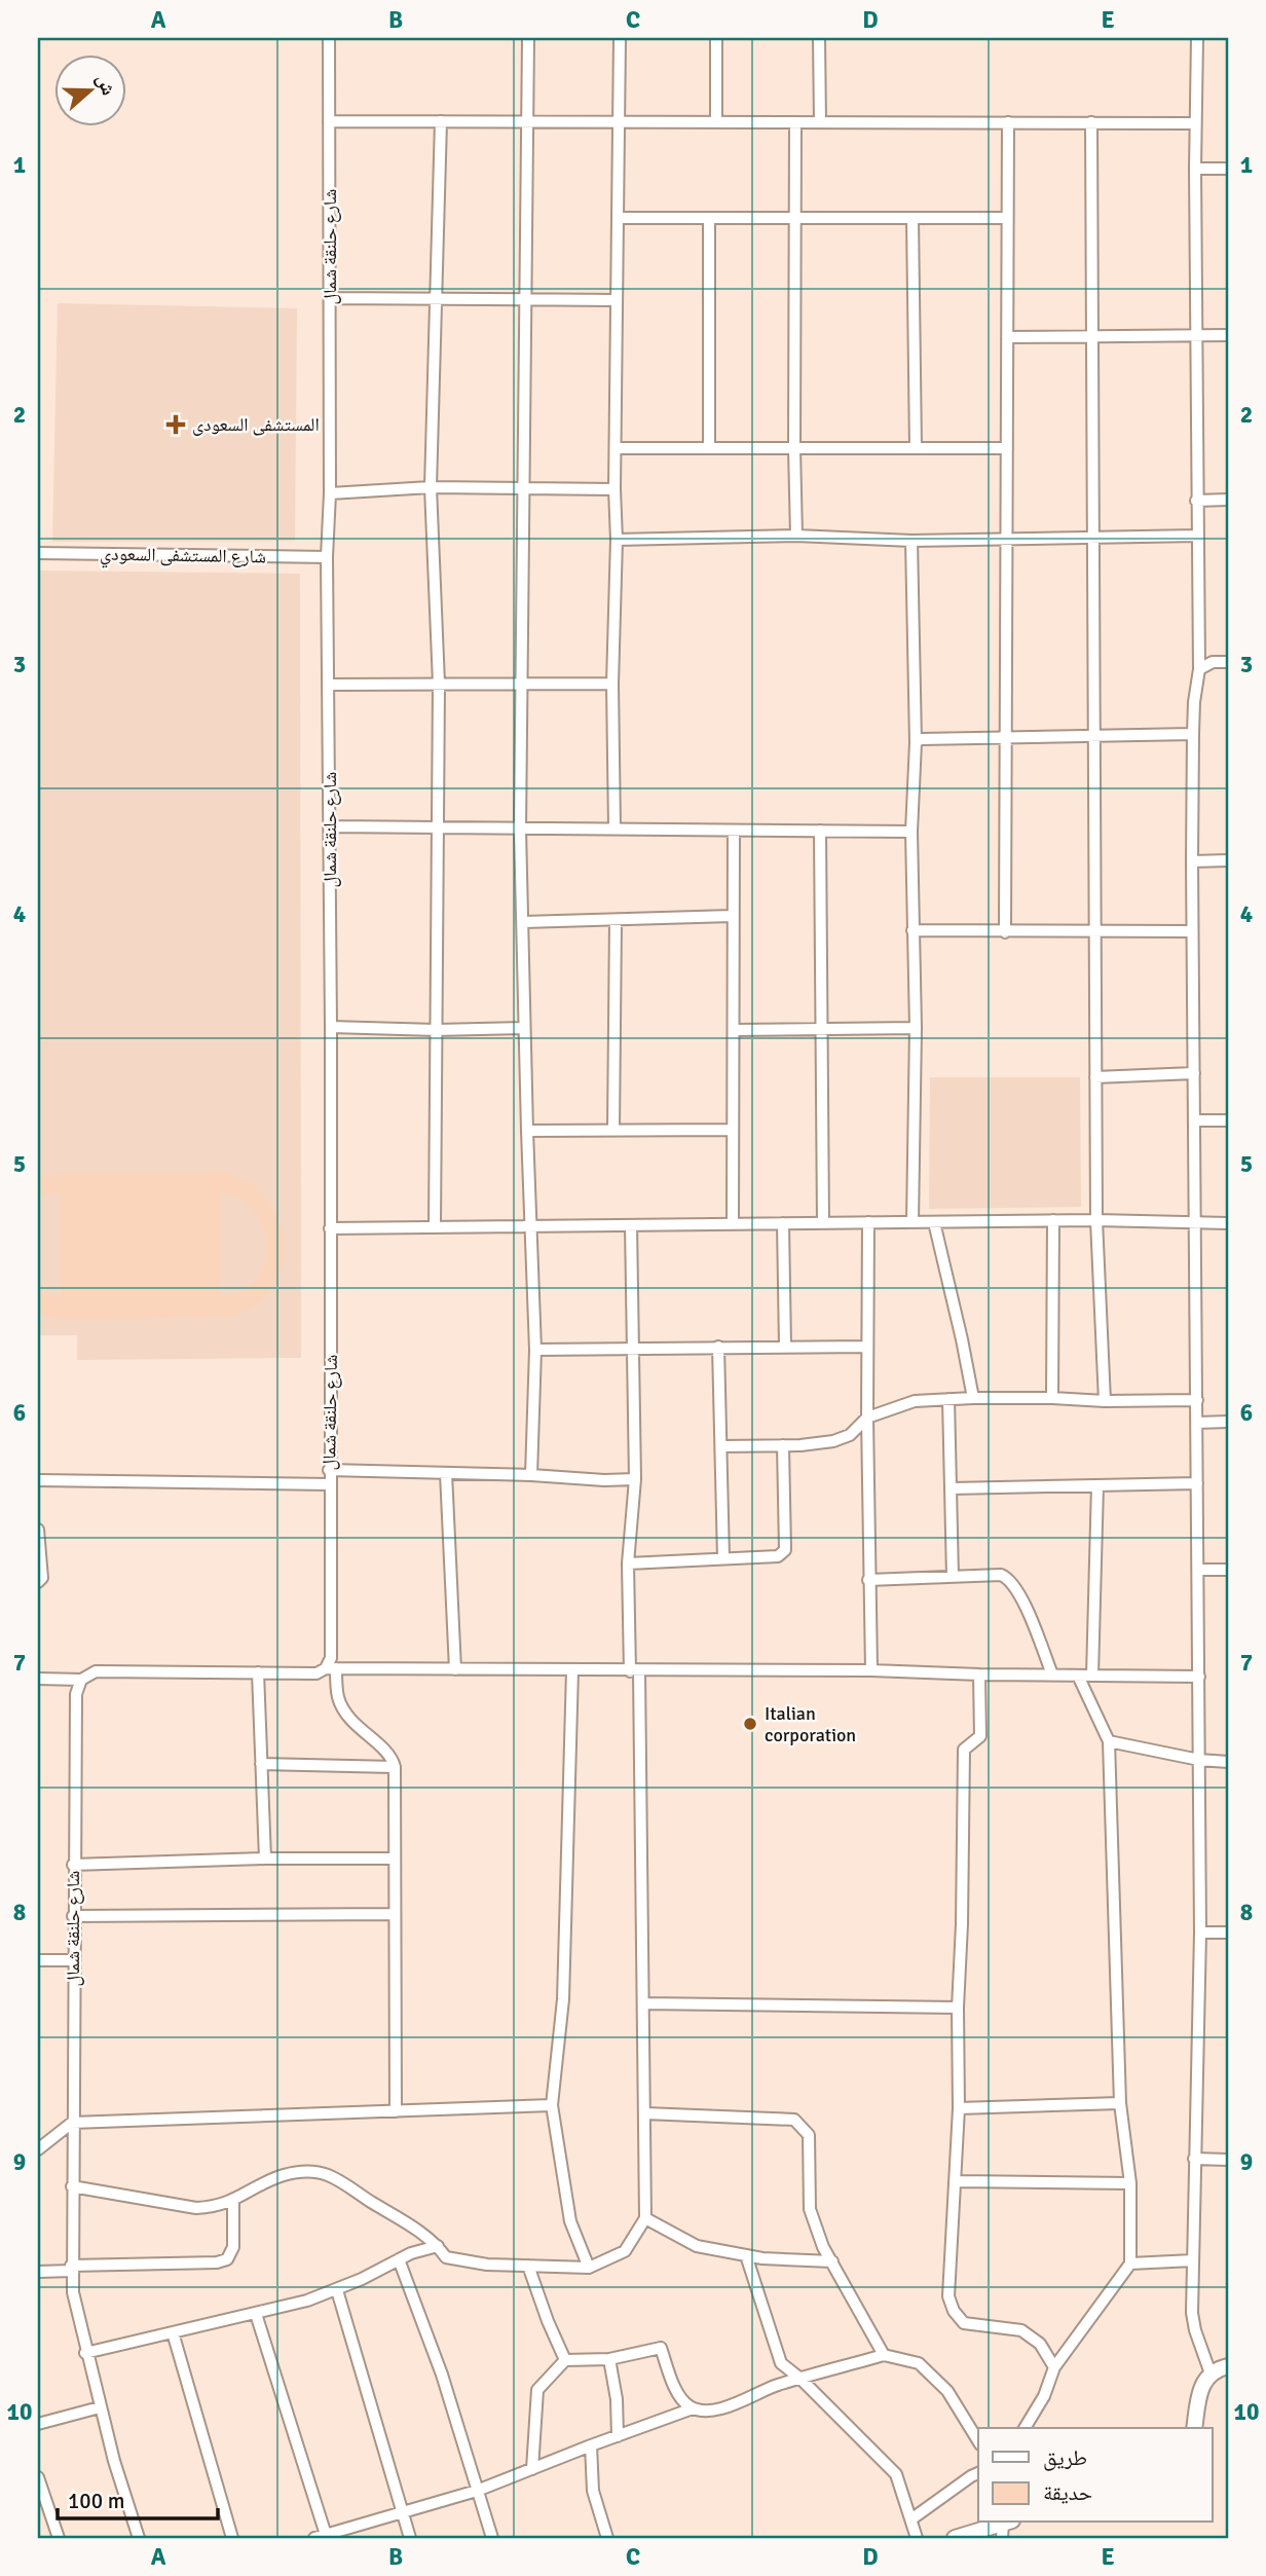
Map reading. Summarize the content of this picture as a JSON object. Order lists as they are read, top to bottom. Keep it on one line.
{"streets":{"street":["شارع حلنقة شمال","شارع المستشفى السعودي"]},"crossings":[["شارع حلنقة شمال","شارع المستشفى السعودي"]],"places":{"health":["المستشفى السعودى"],"other":["Italian corporation"]},"legend":["طريق","حديقة"],"scale_bar":"100 m","north":"right","grid":{"columns":["A","B","C","D","E"],"rows":["1","2","3","4","5","6","7","8","9","10"]}}
